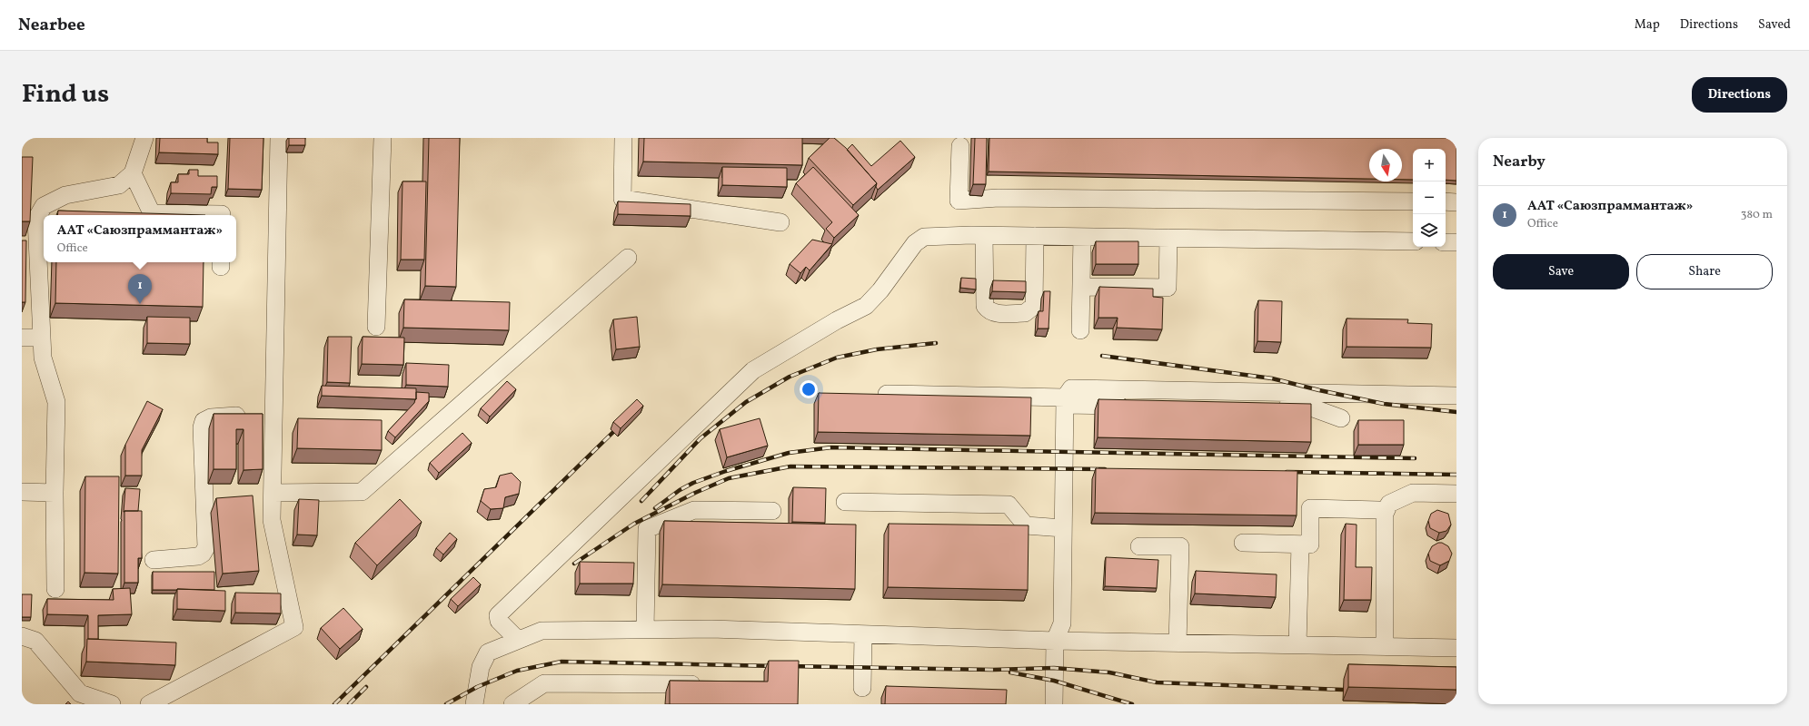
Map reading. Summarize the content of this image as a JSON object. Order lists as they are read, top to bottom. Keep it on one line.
{"north":"bottom","page":{"header":"Nearbee","nav":["Map","Directions","Saved"],"title":"Find us","buttons":["Directions",["Save","Share"]],"heading":"Nearby","map_buttons":["+","−"],"list":[{"mark":"1","name":"ААТ «Саюзпраммантаж»","note":"Office","value":"380 m"}],"popup":["ААТ «Саюзпраммантаж»","Office"],"pins":"1"}}
